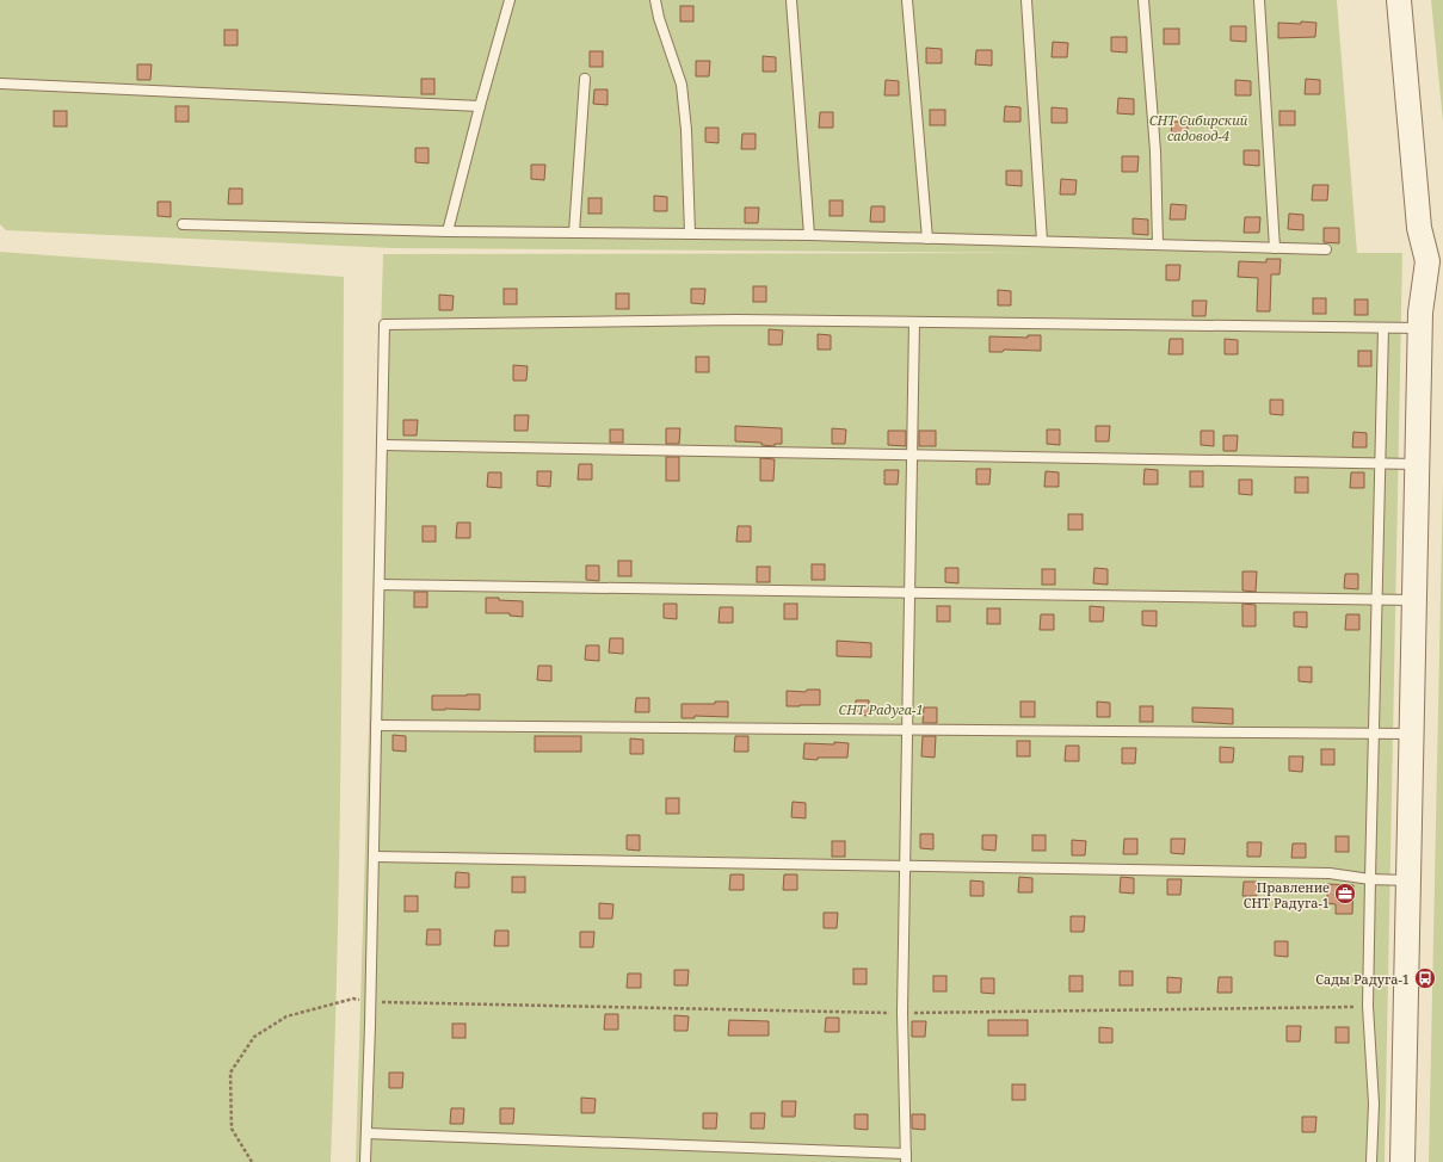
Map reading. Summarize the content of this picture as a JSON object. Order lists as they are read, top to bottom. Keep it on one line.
{"parks":["СНТ Сибирский садовод-4","СНТ Радуга-1"],"places":{"office":["Правление СНТ Радуга-1"],"bus stop":["Сады Радуга-1"]}}
